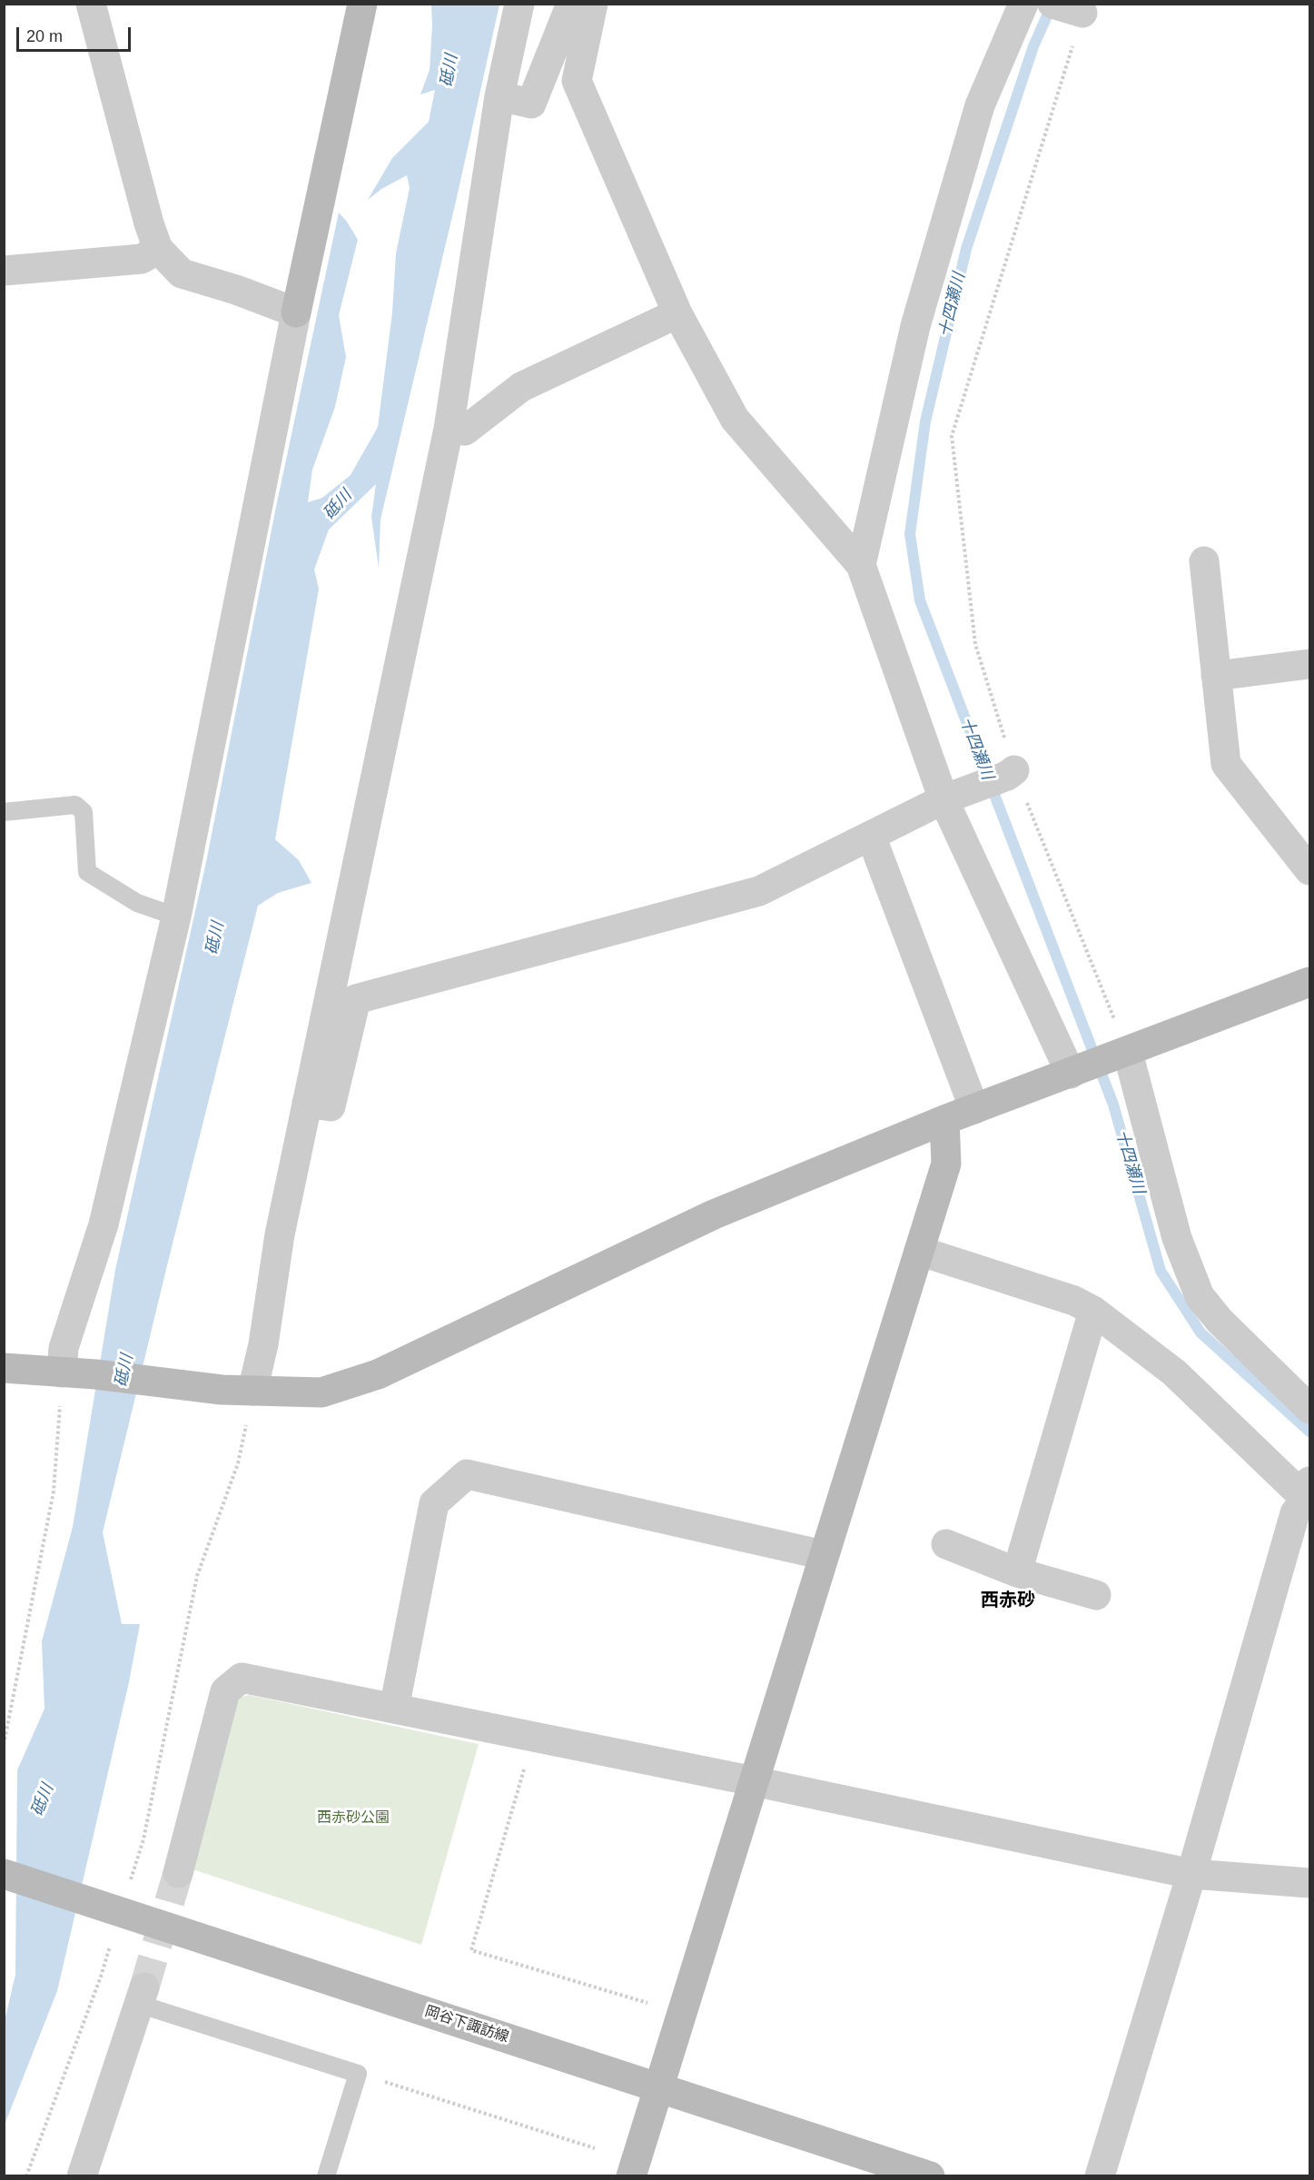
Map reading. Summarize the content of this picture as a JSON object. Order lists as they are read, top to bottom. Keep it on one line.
{"streets":{"street":["岡谷下諏訪線"]},"districts":["西赤砂"],"water":["砥川","十四瀬川"],"parks":["西赤砂公園"],"scale_bar":"20 m"}
